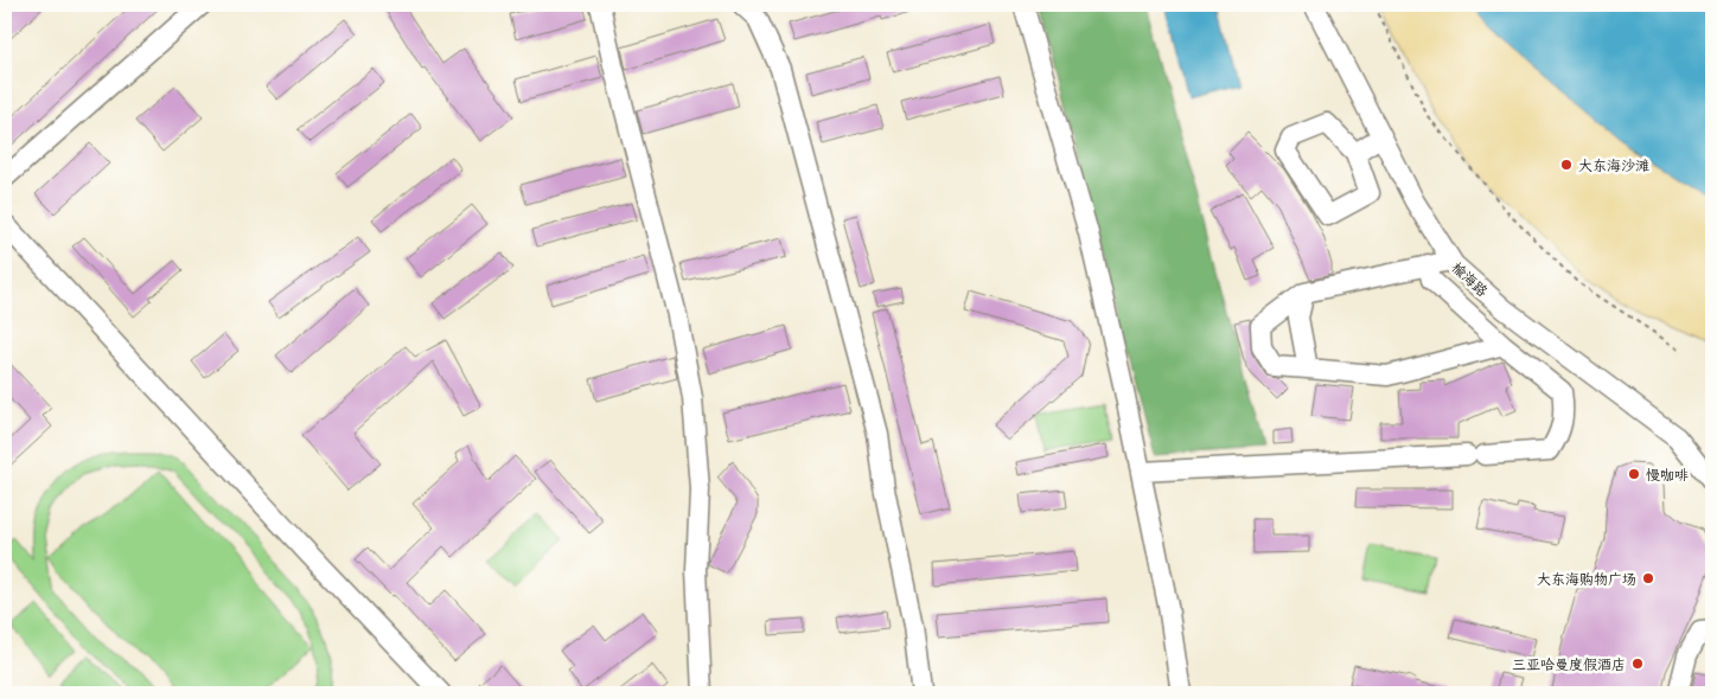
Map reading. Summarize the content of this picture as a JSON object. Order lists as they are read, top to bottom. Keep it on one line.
{"streets":{"street":["榆海路"]},"places":["大东海沙滩","慢咖啡","大东海购物广场","三亚哈曼度假酒店"]}
